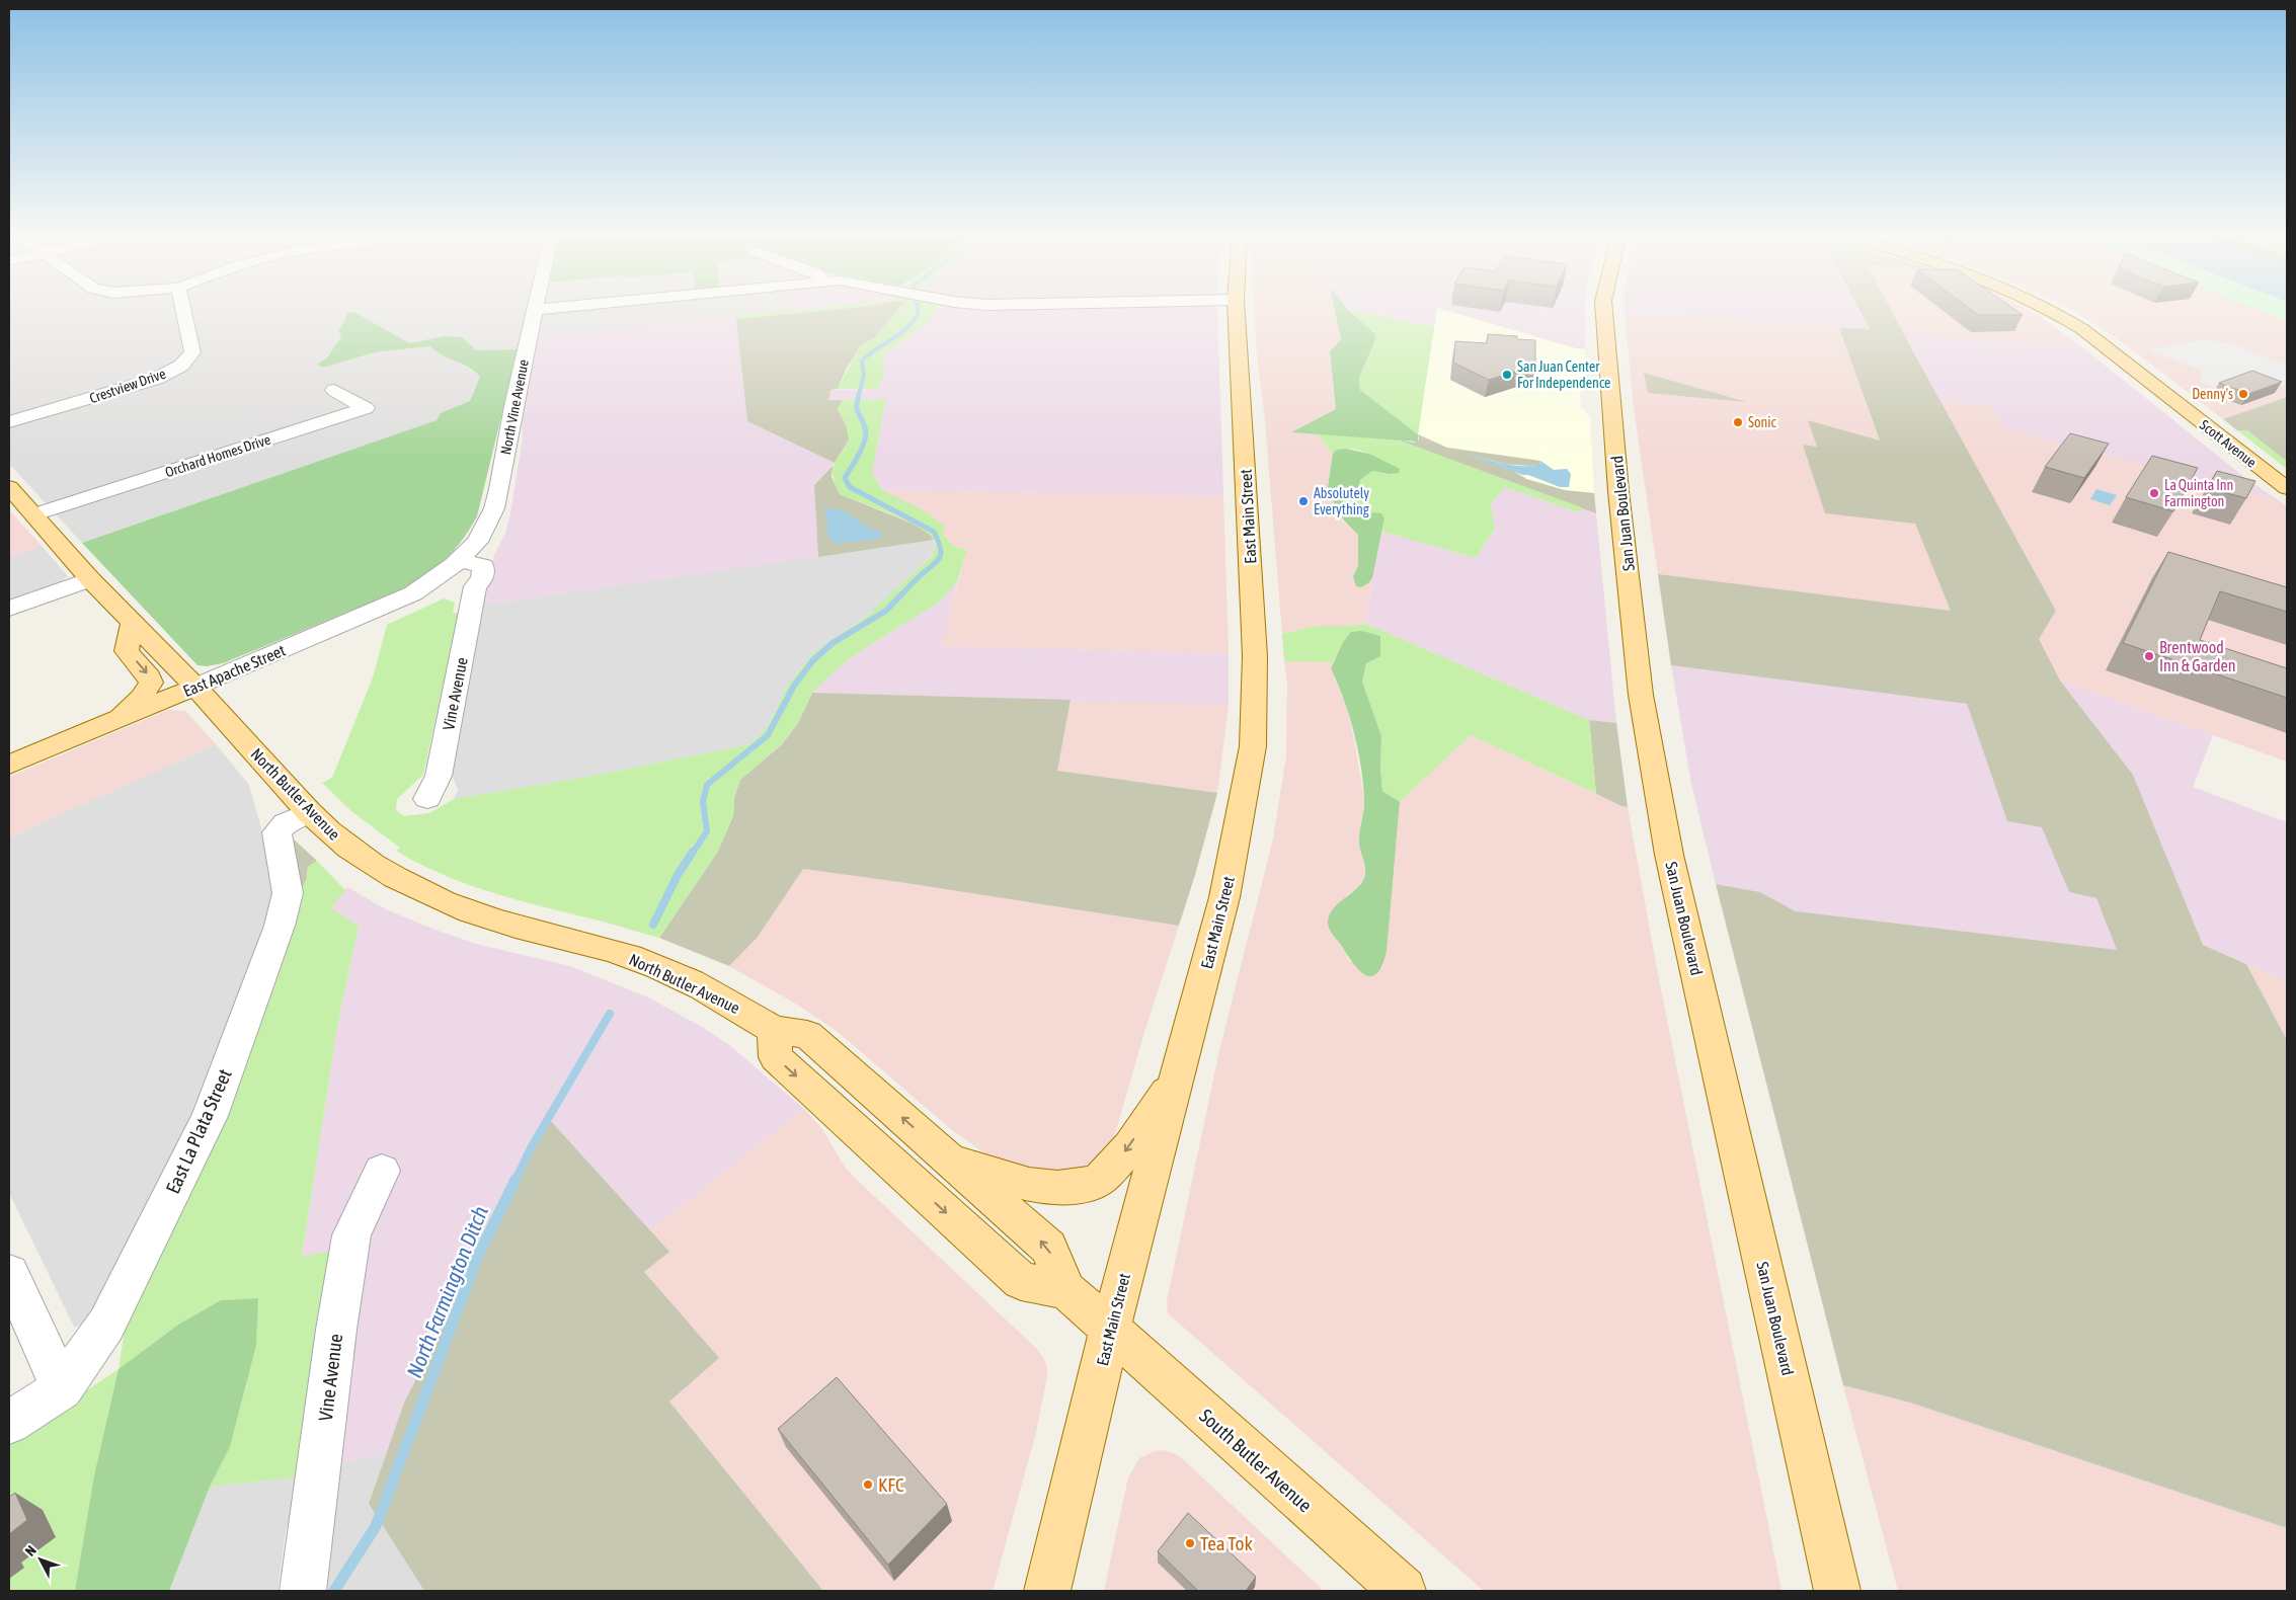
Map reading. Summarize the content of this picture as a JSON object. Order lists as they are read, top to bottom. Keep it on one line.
{"streets":{"main road":["Scott Avenue","San Juan Boulevard","East Main Street","East Apache Street","North Butler Avenue","South Butler Avenue"],"street":["Crestview Drive","North Vine Avenue","Orchard Homes Drive","Vine Avenue","East La Plata Street"]},"crossings":[["North Vine Avenue","East Apache Street"],["North Vine Avenue","Vine Avenue"],["Orchard Homes Drive","North Butler Avenue"],["East Main Street","North Butler Avenue"],["East Main Street","South Butler Avenue"],["East Apache Street","Vine Avenue"],["East Apache Street","North Butler Avenue"],["North Butler Avenue","East La Plata Street"],["North Butler Avenue","South Butler Avenue"]],"water":["North Farmington Ditch"],"places":["San Juan Center For Independence","Denny's","Sonic","La Quinta Inn Farmington","Absolutely Everything","Brentwood Inn & Garden","KFC","Tea Tok"],"north":"top left"}
